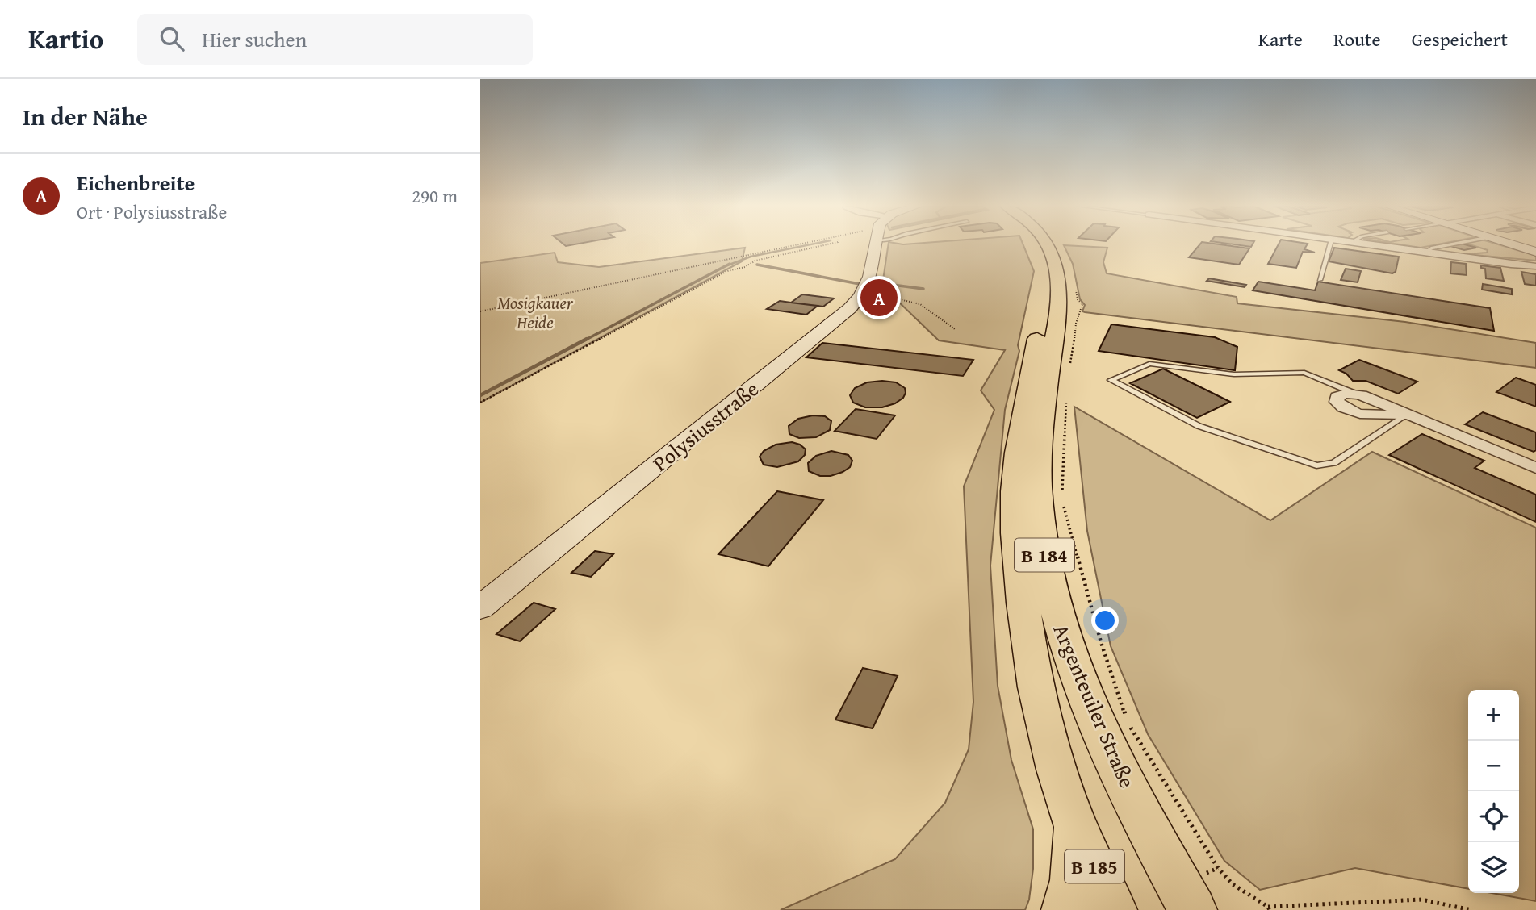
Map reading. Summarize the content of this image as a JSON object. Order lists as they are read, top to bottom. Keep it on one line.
{"streets":{"main road":["B 184","Argenteuiler Straße","B 185"],"street":["Polysiusstraße"]},"parks":["Mosigkauer Heide"],"page":{"header":"Kartio","search":"Hier suchen","nav":["Karte","Route","Gespeichert"],"heading":"In der Nähe","list":[{"mark":"A","name":"Eichenbreite","note":"Ort · Polysiusstraße","value":"290 m"}],"pins":"A","map_buttons":["+","−"]}}
